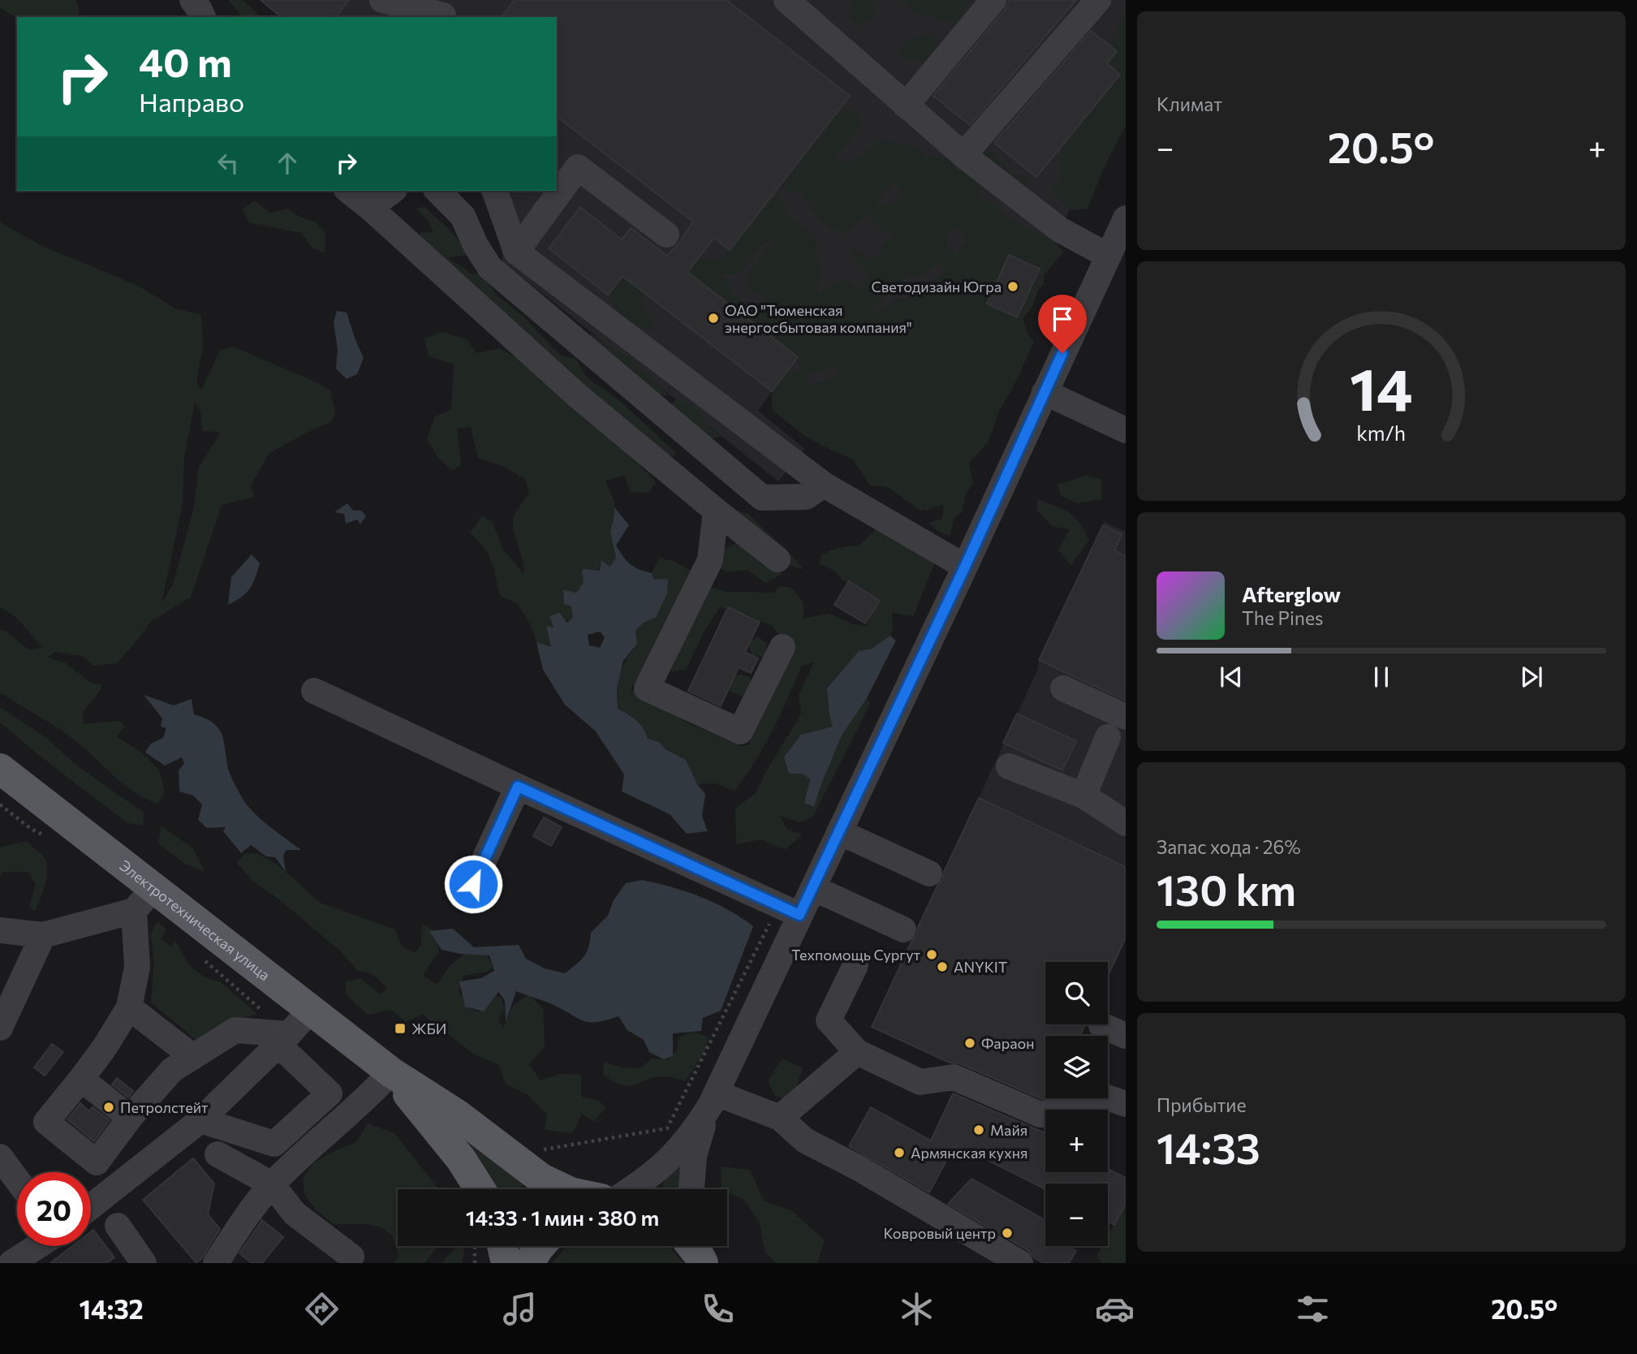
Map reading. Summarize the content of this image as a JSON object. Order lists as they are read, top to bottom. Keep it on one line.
{"streets":{"main road":["Электротехническая улица"]},"places":{"other":["Светодизайн Югра","ОАО \"Тюменская энергосбытовая компания\"","Техпомощь Сургут","ANYKIT","Фараон","Петролстейт","Майя","Армянская кухня","Ковровый центр"],"transit":["ЖБИ"]},"page":{"tile":["Климат",["Запас хода · 26%","130 km"],["Прибытие","14:33"]],"turn":["40 m","Направо"],"heat":["−","20.5°","+"],"song":["Afterglow","The Pines"],"map_buttons":["+","−"],"limit":"20","trip":"14:33 · 1 мин · 380 m","tabs":["14:32","20.5°"],"gauge":["14","km/h"]}}
